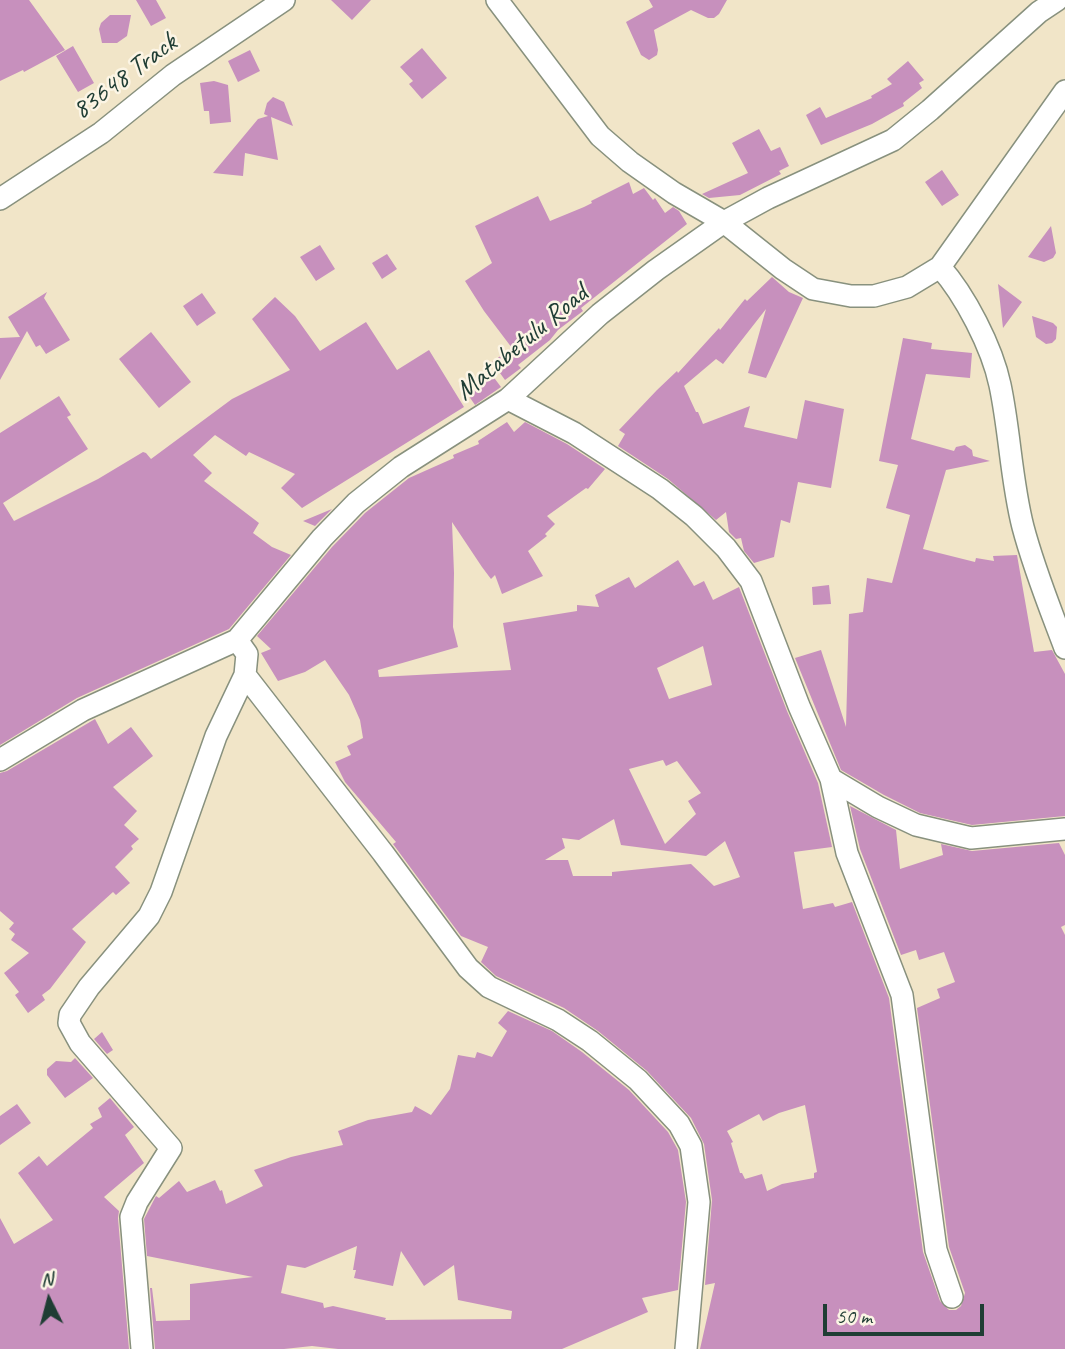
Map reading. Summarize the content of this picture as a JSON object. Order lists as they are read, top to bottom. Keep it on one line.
{"streets":{"street":["83648 Track","Matabetulu Road"]},"scale_bar":"50 m","north":"top"}
